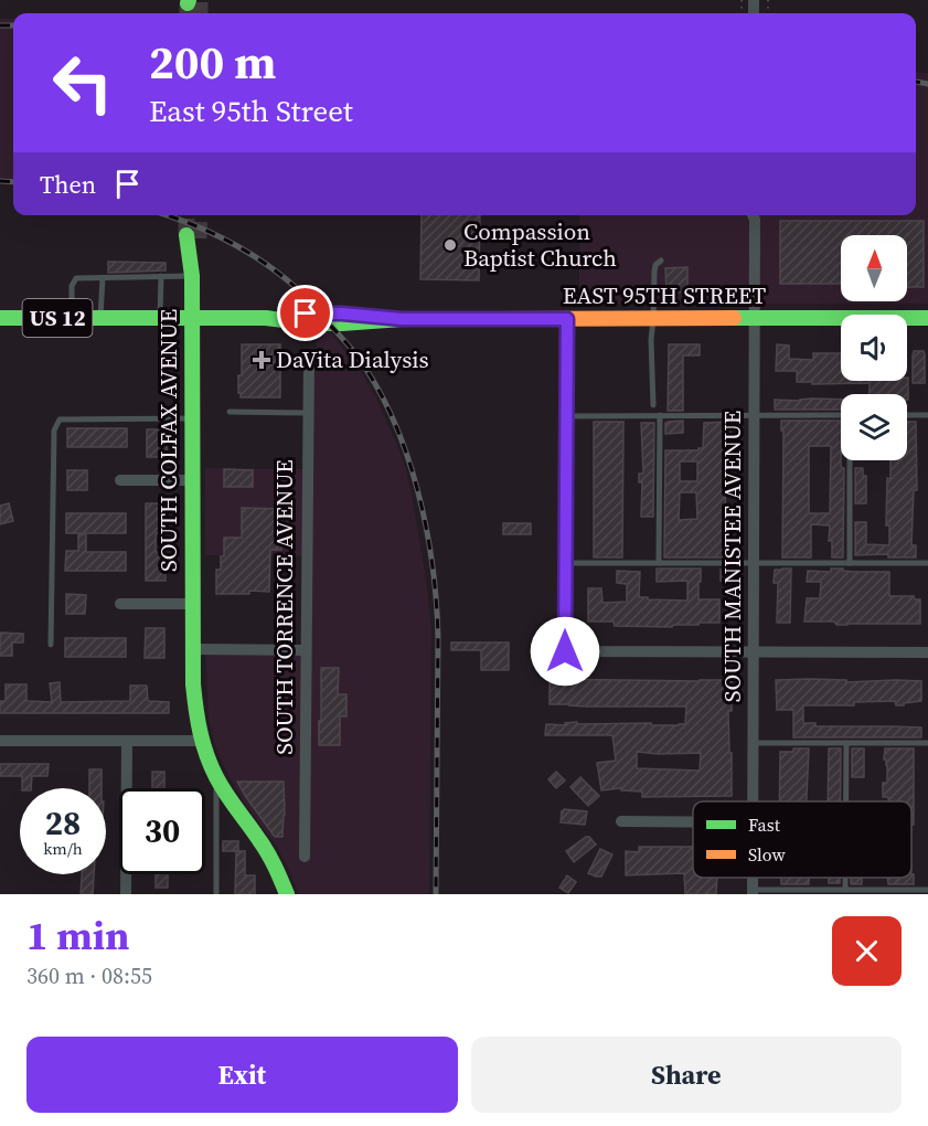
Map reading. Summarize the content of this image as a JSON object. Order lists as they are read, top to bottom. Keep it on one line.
{"streets":{"main road":["EAST 95TH STREET","US 12","SOUTH COLFAX AVENUE"],"street":["SOUTH MANISTEE AVENUE","SOUTH TORRENCE AVENUE"]},"crossings":[["EAST 95TH STREET","SOUTH COLFAX AVENUE"],["EAST 95TH STREET","SOUTH MANISTEE AVENUE"]],"places":{"other":["Compassion Baptist Church"],"health":["DaVita Dialysis"]},"legend":["Fast","Slow"],"north":"top","page":{"turn":["200 m","East 95th Street"],"then":"Then","speed":"28 km/h","limit":"30","heading":["1 min","360 m · 08:55"],"buttons":["Exit","Share"]}}
